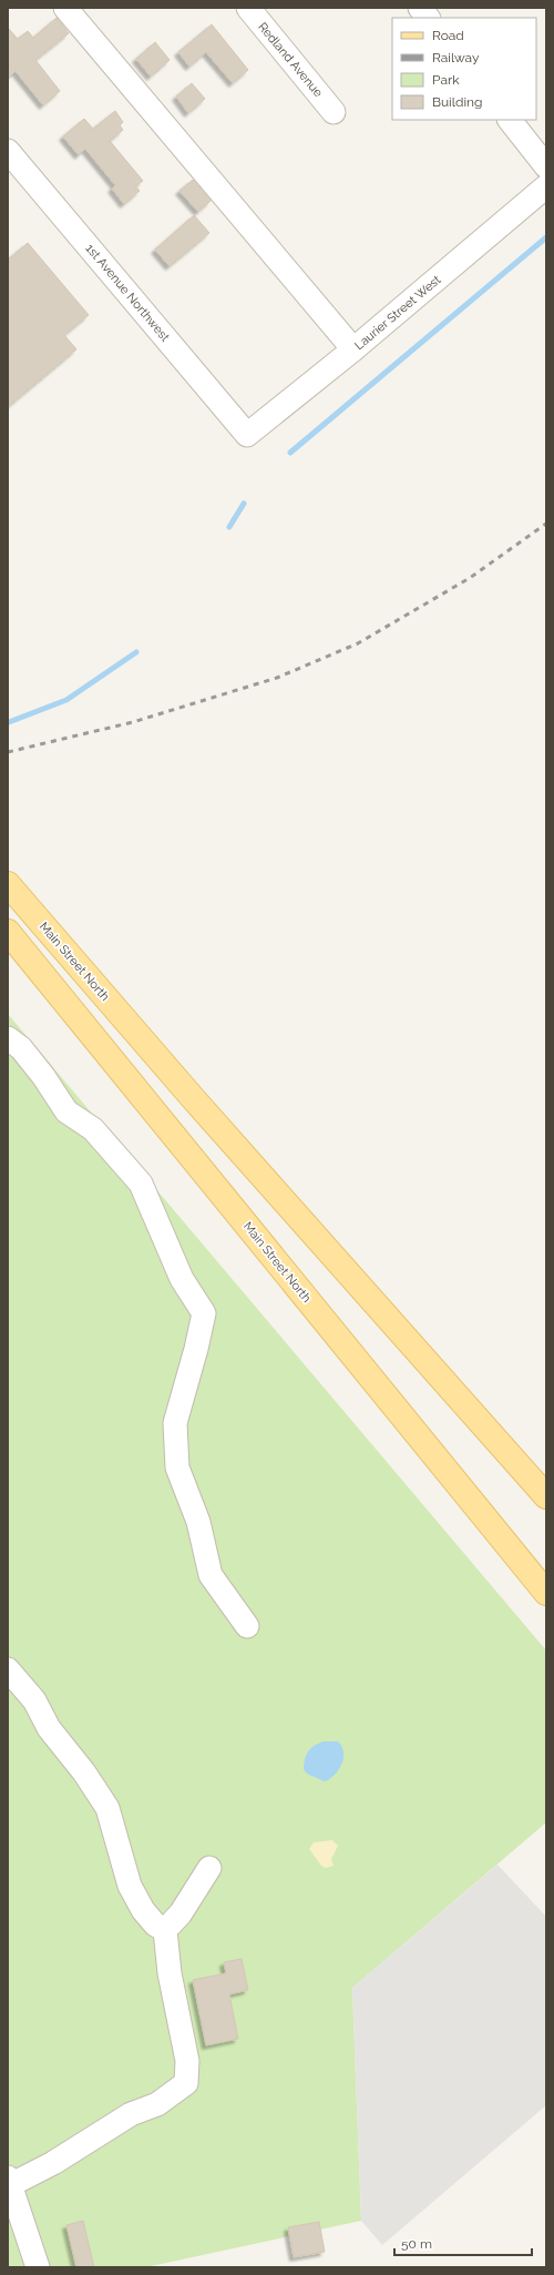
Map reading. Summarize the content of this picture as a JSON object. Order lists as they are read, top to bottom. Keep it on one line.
{"streets":{"main road":["Main Street North"],"street":["Redland Avenue","1st Avenue Northwest","Laurier Street West"]},"crossings":[["1st Avenue Northwest","Laurier Street West"]],"legend":["Road","Railway","Park","Building"],"scale_bar":"50 m"}
